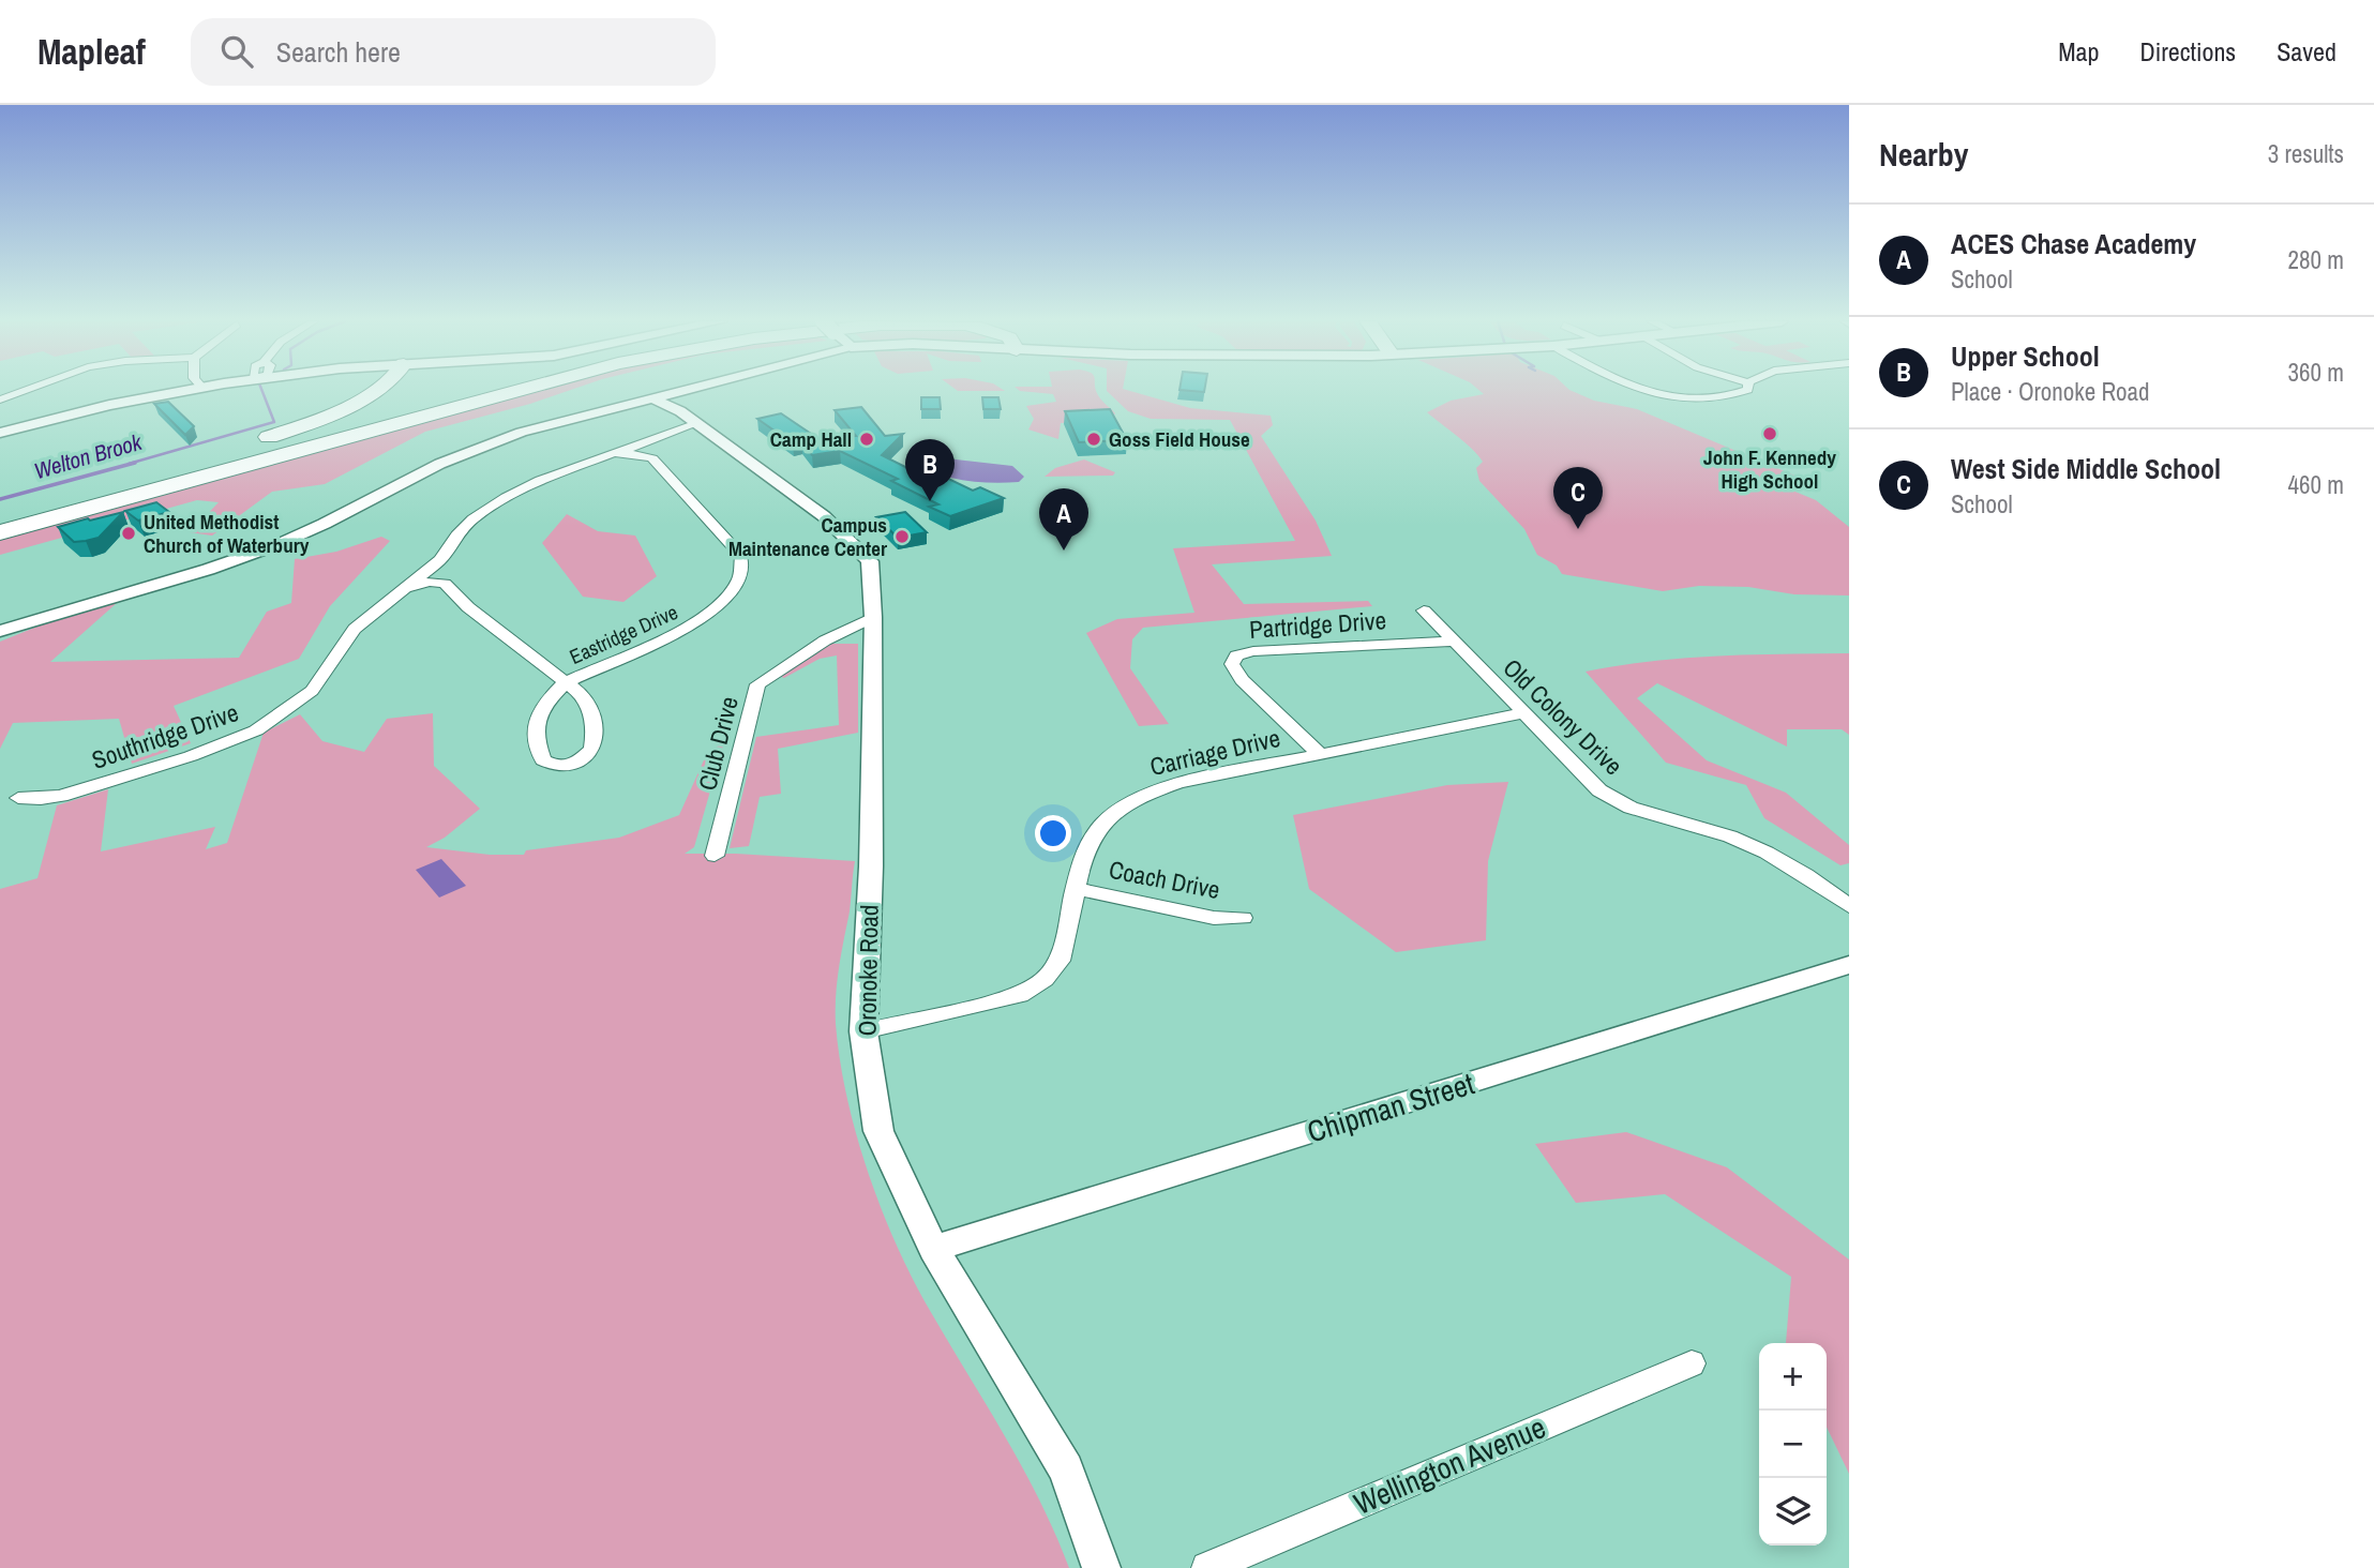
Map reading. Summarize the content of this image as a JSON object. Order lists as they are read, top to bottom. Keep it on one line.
{"streets":{"street":["Partridge Drive","Eastridge Drive","Old Colony Drive","Southridge Drive","Club Drive","Carriage Drive","Coach Drive","Oronoke Road","Chipman Street","Wellington Avenue"]},"crossings":[["Partridge Drive","Old Colony Drive"],["Partridge Drive","Carriage Drive"],["Eastridge Drive","Southridge Drive"],["Old Colony Drive","Carriage Drive"],["Club Drive","Oronoke Road"],["Carriage Drive","Coach Drive"],["Carriage Drive","Oronoke Road"],["Oronoke Road","Chipman Street"]],"water":["Welton Brook"],"places":["John F. Kennedy High School","Camp Hall","Goss Field House","United Methodist Church of Waterbury","Campus Maintenance Center"],"page":{"header":"Mapleaf","search":"Search here","nav":["Map","Directions","Saved"],"heading":["Nearby","3 results"],"list":[{"mark":"A","name":"ACES Chase Academy","note":"School","value":"280 m"},{"mark":"B","name":"Upper School","note":"Place · Oronoke Road","value":"360 m"},{"mark":"C","name":"West Side Middle School","note":"School","value":"460 m"}],"pins":["B","C","A"],"map_buttons":["+","−"]}}
